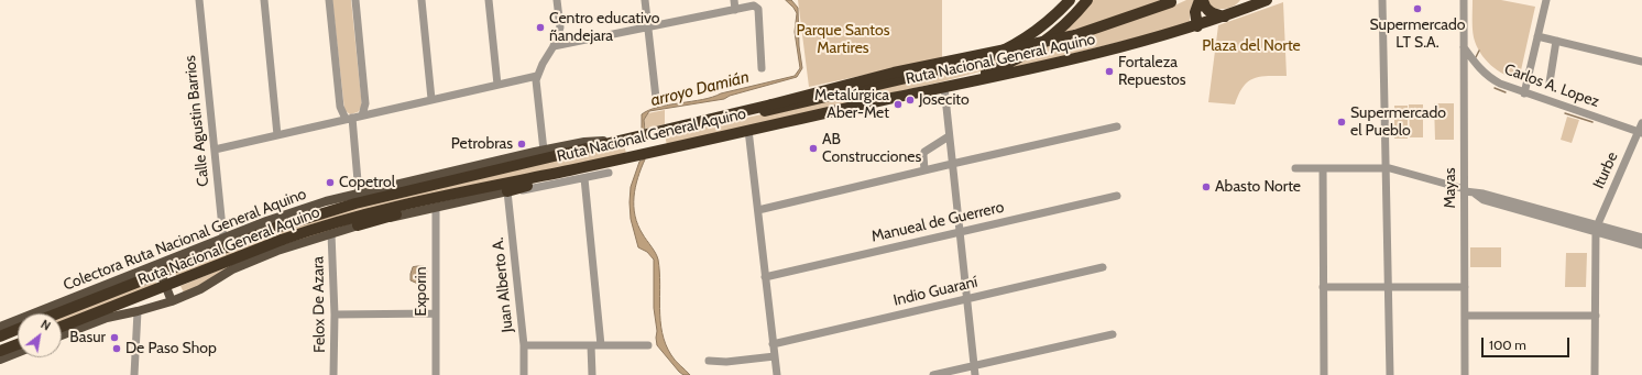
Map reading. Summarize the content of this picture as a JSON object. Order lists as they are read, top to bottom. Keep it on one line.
{"streets":{"highway":["Ruta Nacional General Aquino"],"main road":["Colectora Ruta Nacional General Aquino"],"street":["Carlos A. Lopez","Calle Agustin Barrios","Iturbe","Mayas","Manueal de Guerrero","Juan Alberto A.","Exporin","Indio Guaraní","Felox De Azara"]},"crossings":[["Ruta Nacional General Aquino","Colectora Ruta Nacional General Aquino"],["Carlos A. Lopez","Iturbe"],["Carlos A. Lopez","Mayas"],["Calle Agustin Barrios","Colectora Ruta Nacional General Aquino"]],"water":["arroyo Damián"],"parks":["Parque Santos Martires","Plaza del Norte"],"places":["Supermercado LT S.A.","Centro educativo ñandejara","Fortaleza Repuestos","Josecito","Metalúrgica Aber-Met","Supermercado el Pueblo","Petrobras","AB Construcciones","Copetrol","Abasto Norte","Basur","De Paso Shop"],"scale_bar":"100 m","north":"top right"}
